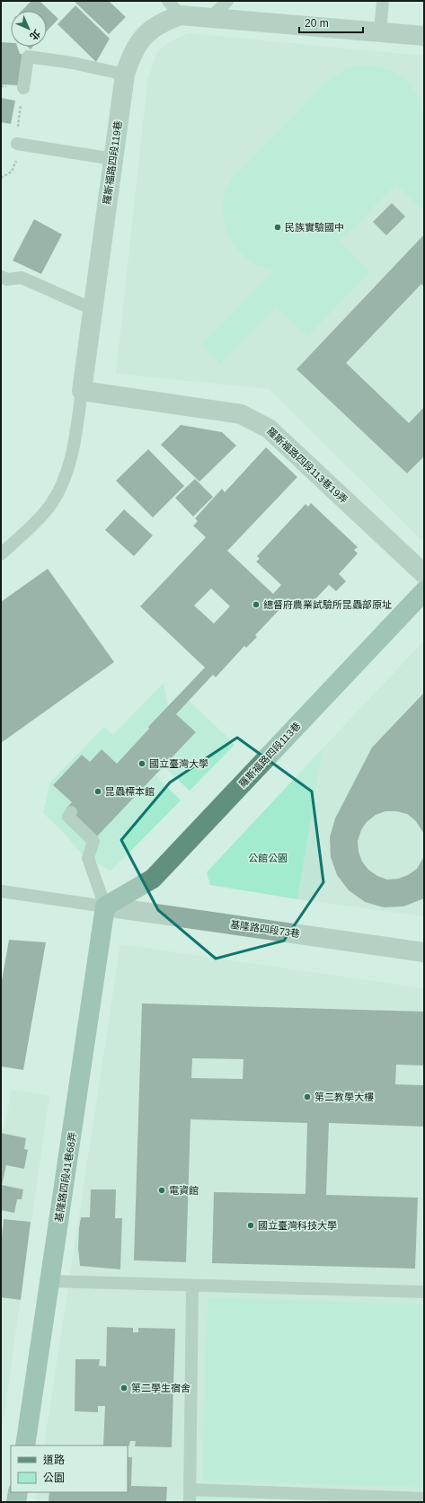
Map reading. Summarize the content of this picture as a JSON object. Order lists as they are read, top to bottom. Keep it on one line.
{"streets":{"street":["羅斯福路四段119巷","羅斯福路四段113巷19弄","羅斯福路四段113巷","基隆路四段73巷","基隆路四段41巷68弄"]},"crossings":[["羅斯福路四段119巷","羅斯福路四段113巷19弄"],["羅斯福路四段113巷","基隆路四段73巷"],["羅斯福路四段113巷","基隆路四段41巷68弄"],["基隆路四段73巷","基隆路四段41巷68弄"]],"parks":["公館公園"],"places":["民族實驗國中","總督府農業試驗所昆蟲部原址","國立臺灣大學","昆蟲標本館","第二教學大樓","電資館","國立臺灣科技大學","第二學生宿舍"],"legend":["道路","公園"],"scale_bar":"20 m","north":"bottom right"}
